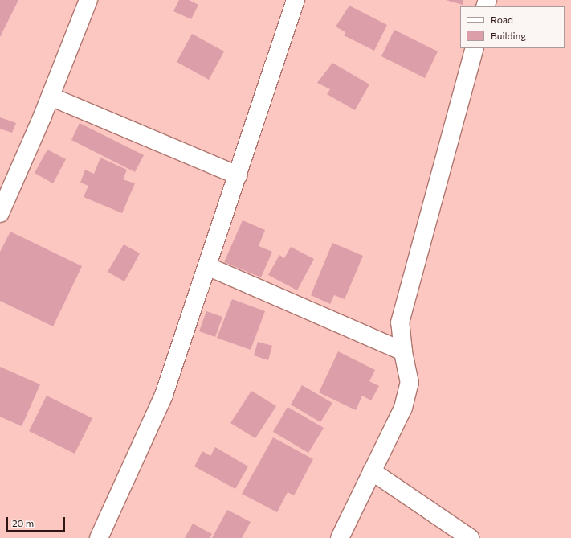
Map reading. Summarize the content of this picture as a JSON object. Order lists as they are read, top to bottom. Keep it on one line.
{"legend":["Road","Building"],"scale_bar":"20 m"}
